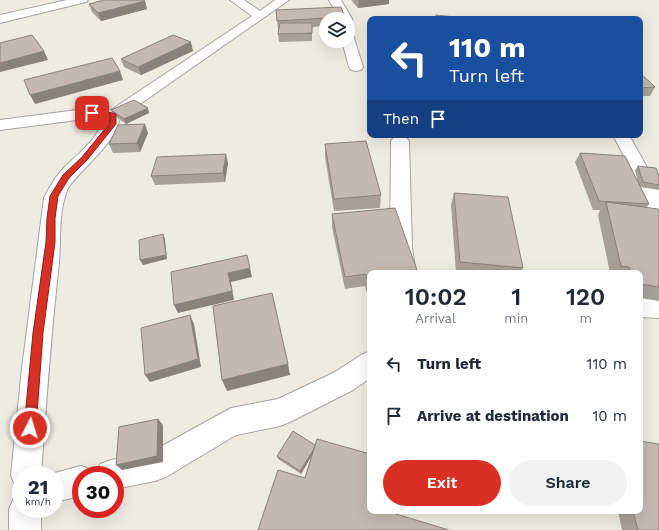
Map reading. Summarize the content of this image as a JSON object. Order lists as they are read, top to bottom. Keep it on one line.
{"page":{"turn":["110 m","Turn left"],"then":"Then","eta":["10:02","Arrival","1","min","120","m"],"list":[{"name":"Turn left","value":"110 m"},{"name":"Arrive at destination","value":"10 m"}],"buttons":["Exit","Share"],"speed":"21 km/h","limit":"30"}}
